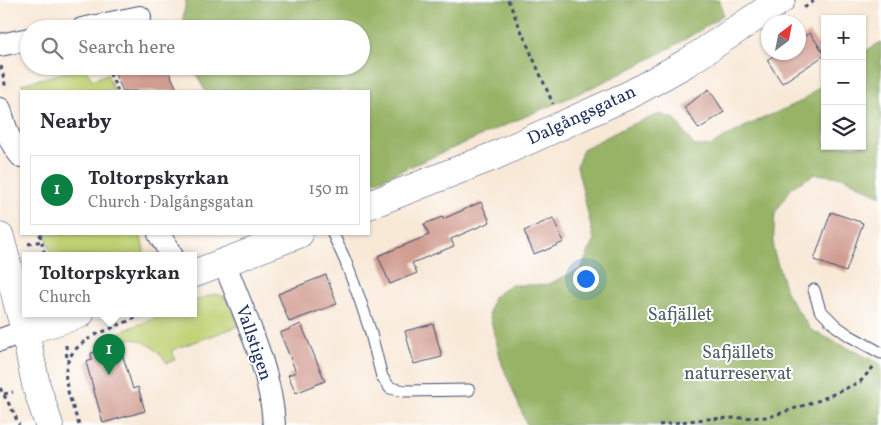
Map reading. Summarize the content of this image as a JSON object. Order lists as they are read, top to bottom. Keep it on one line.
{"streets":{"street":["Dalgångsgatan","Vallstigen"]},"parks":["Safjället","Safjällets naturreservat"],"north":"top right","page":{"map_buttons":["+","−"],"search":"Search here","heading":"Nearby","list":[{"mark":"1","name":"Toltorpskyrkan","note":"Church · Dalgångsgatan","value":"150 m"}],"popup":["Toltorpskyrkan","Church"],"pins":"1"}}
